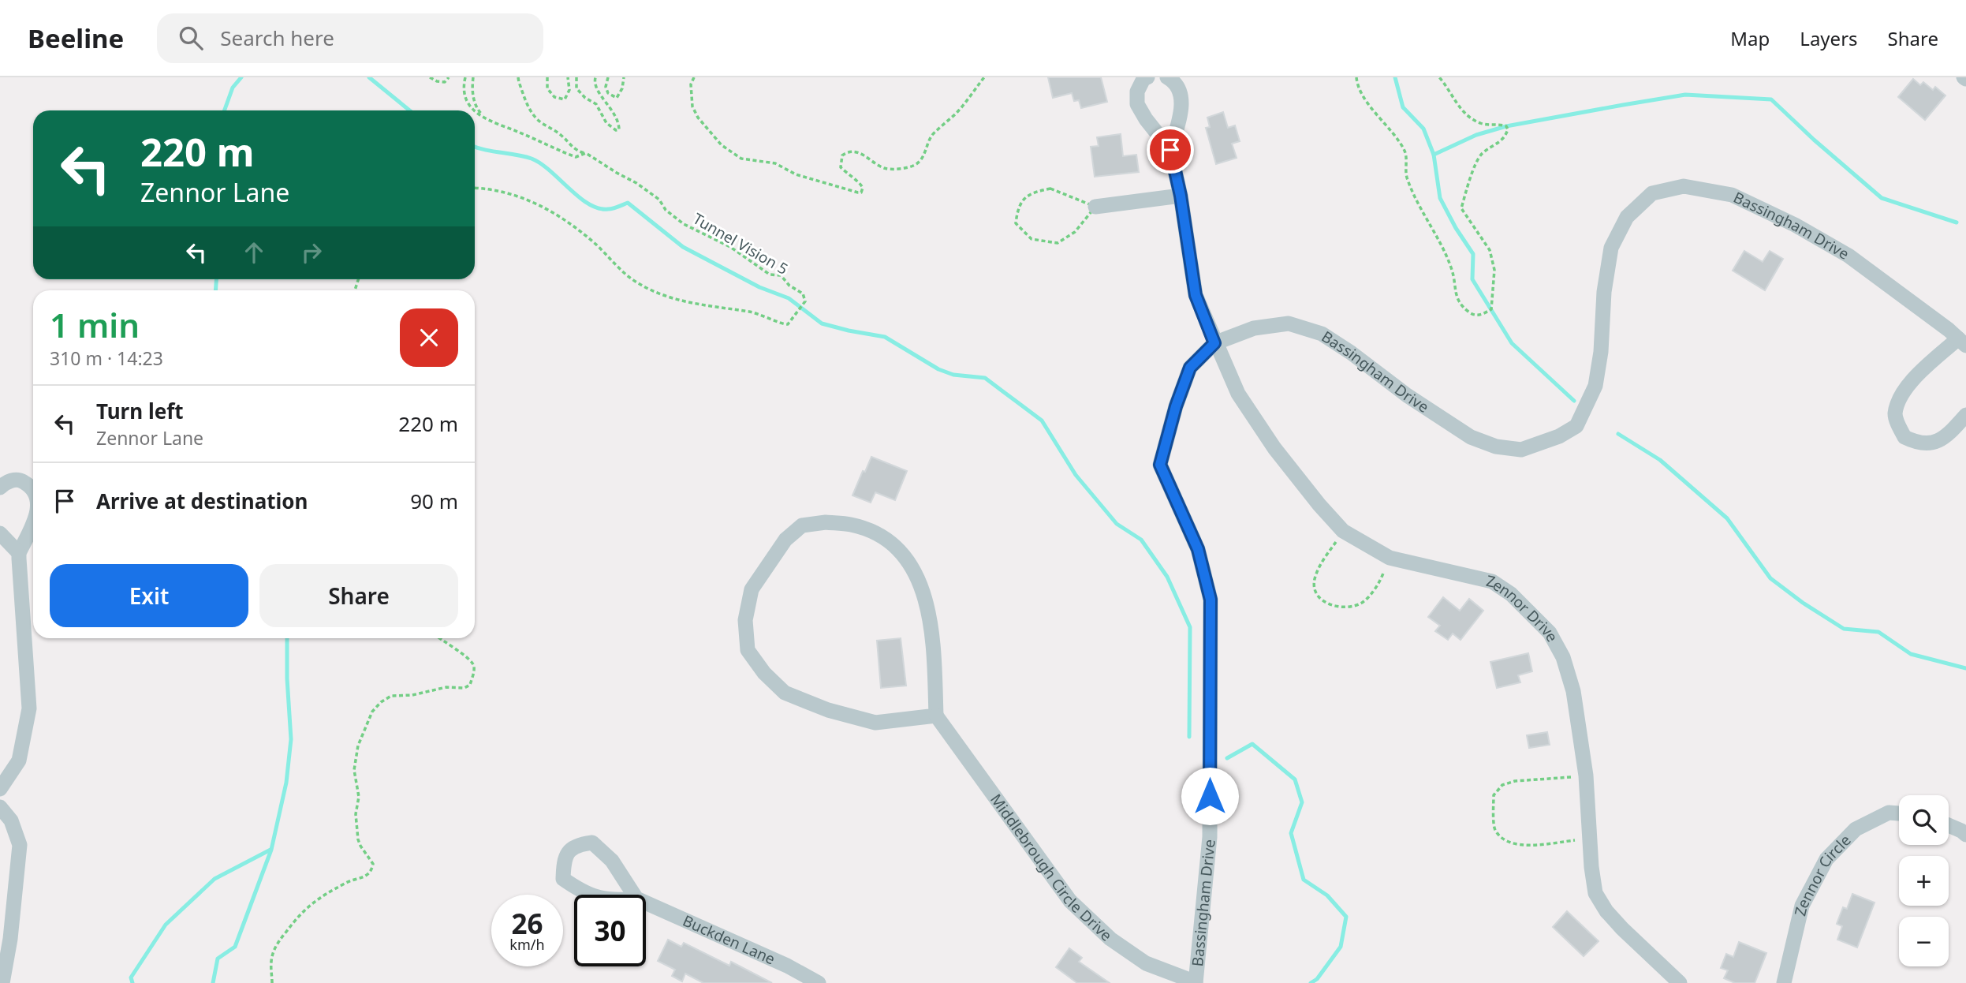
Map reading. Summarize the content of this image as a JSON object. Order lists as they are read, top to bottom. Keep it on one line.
{"streets":{"street":["Bassingham Drive","Zennor Drive","Middlebrough Circle Drive","Zennor Circle","Buckden Lane"],"path":["Tunnel Vision 5"]},"crossings":[["Bassingham Drive","Zennor Drive"],["Bassingham Drive","Middlebrough Circle Drive"]],"page":{"header":"Beeline","search":"Search here","nav":["Map","Layers","Share"],"turn":["220 m","Zennor Lane"],"heading":["1 min","310 m · 14:23"],"list":[{"name":"Turn left","note":"Zennor Lane","value":"220 m"},{"name":"Arrive at destination","value":"90 m"}],"buttons":["Exit","Share"],"map_buttons":["+","−"],"speed":"26 km/h","limit":"30"}}
